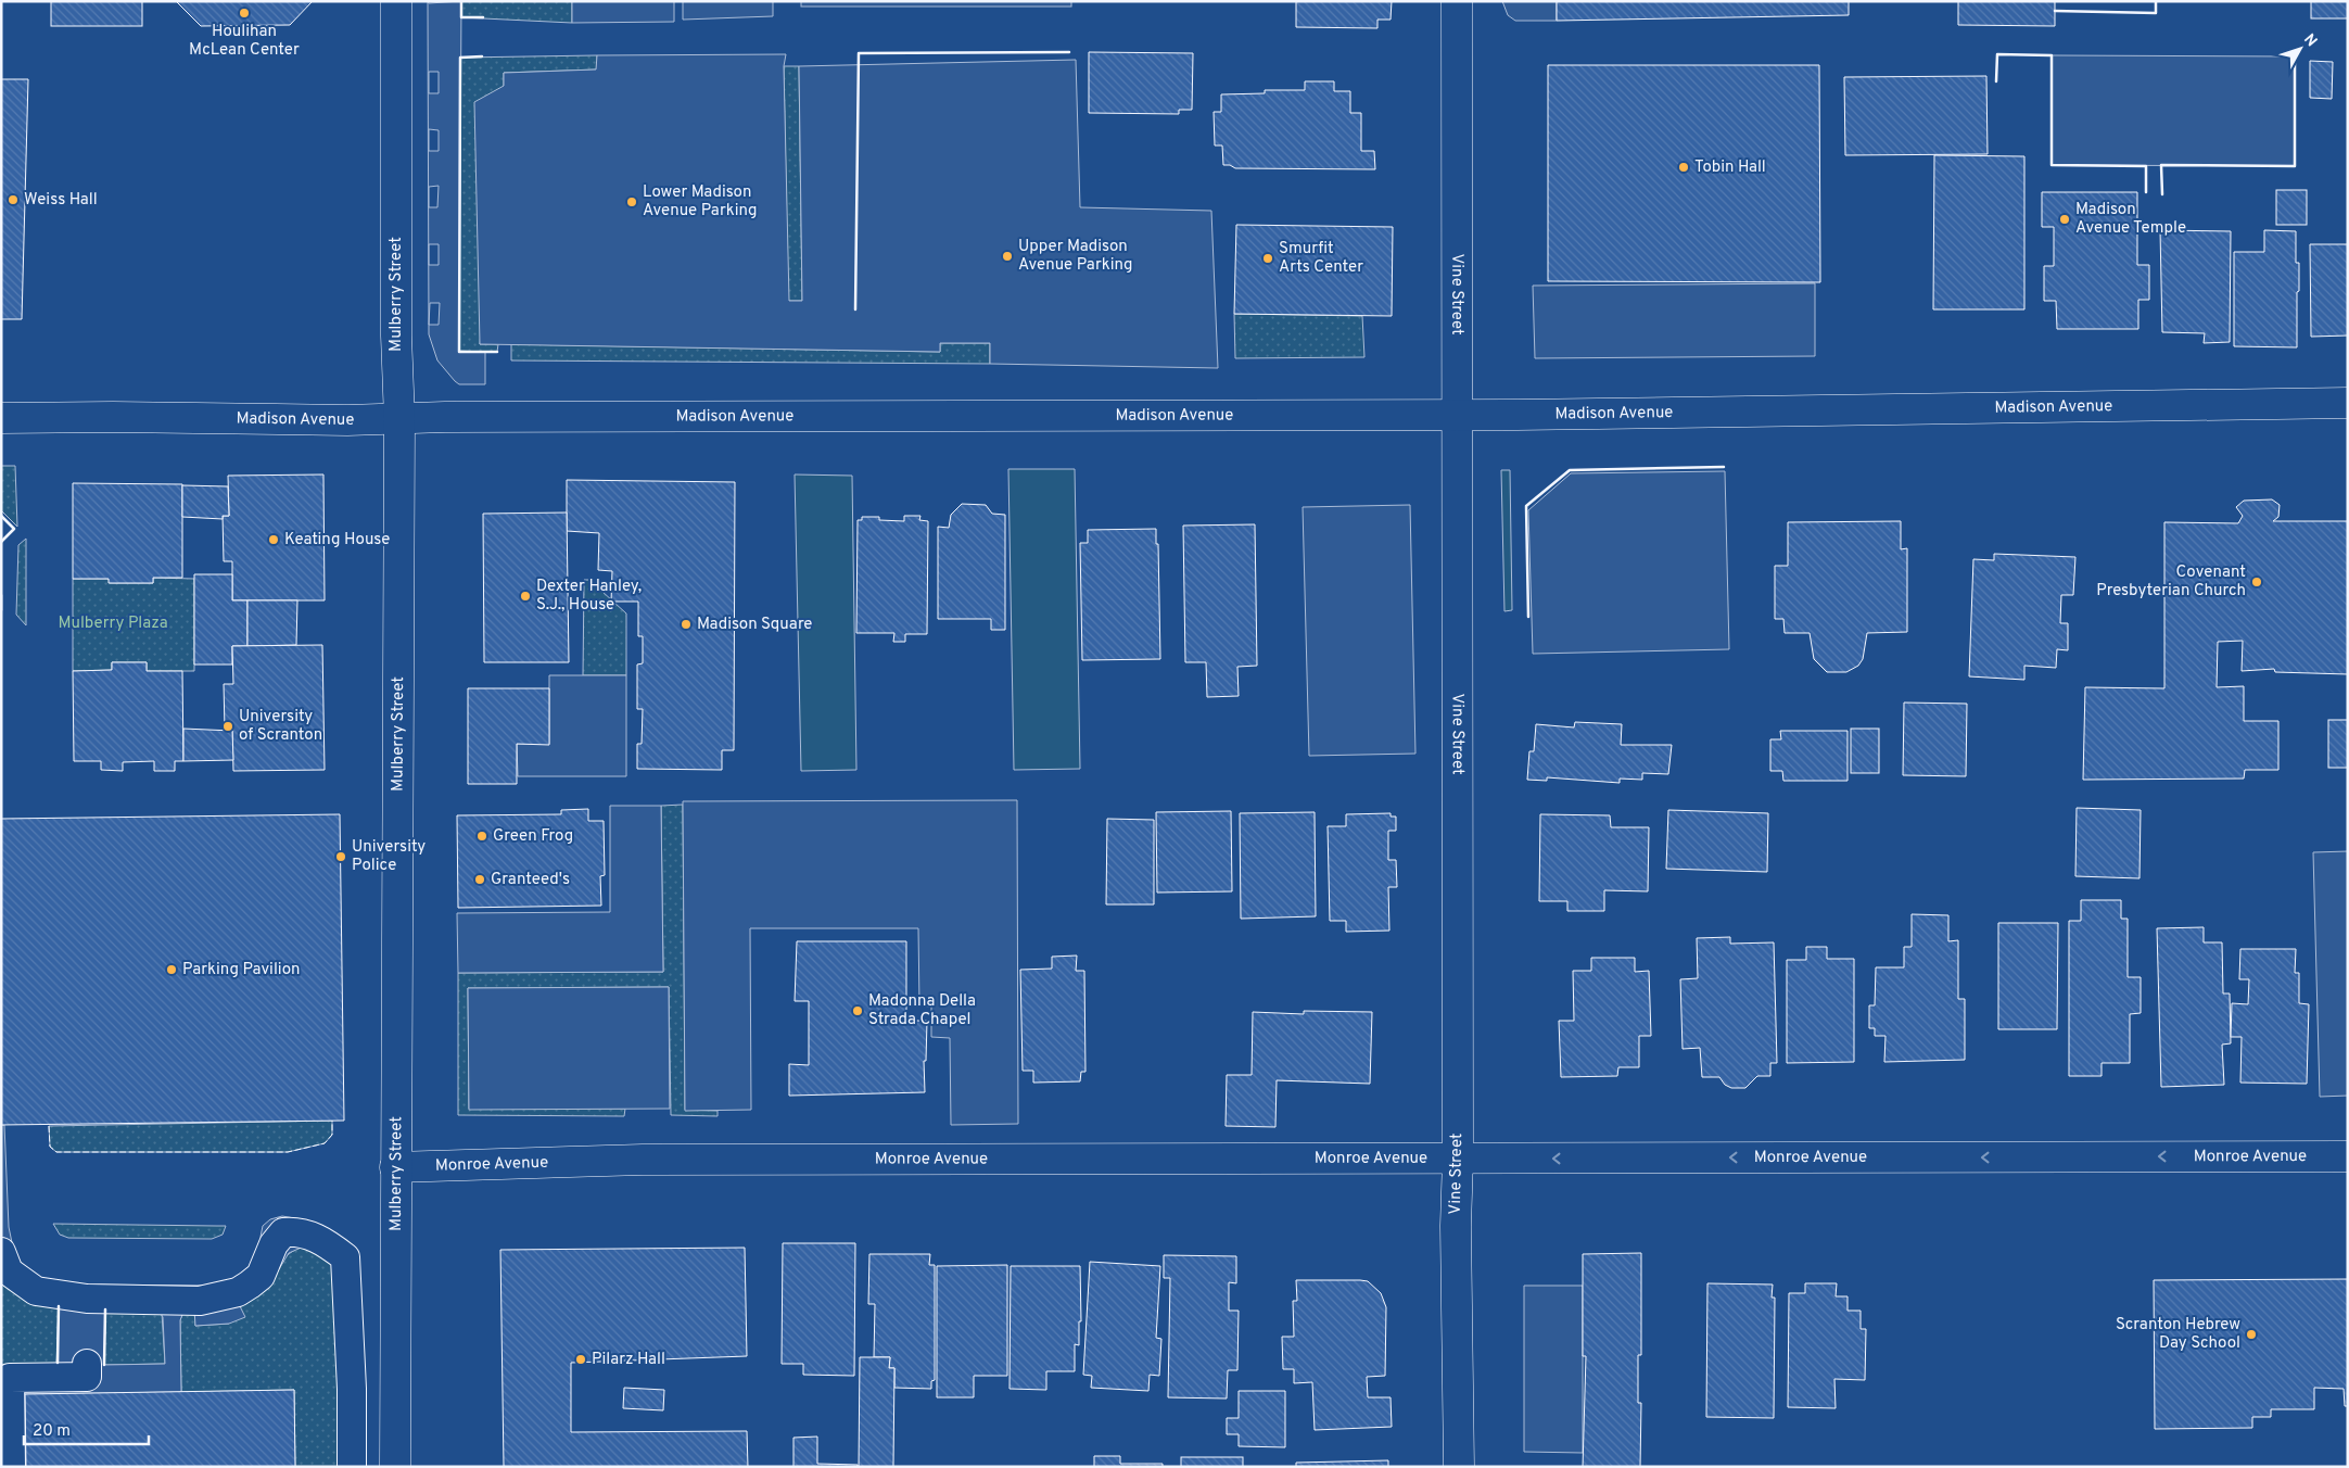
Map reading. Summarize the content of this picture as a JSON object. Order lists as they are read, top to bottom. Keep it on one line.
{"streets":{"street":["Mulberry Street","Vine Street","Madison Avenue","Monroe Avenue"]},"crossings":[["Mulberry Street","Madison Avenue"],["Mulberry Street","Monroe Avenue"],["Vine Street","Madison Avenue"],["Vine Street","Monroe Avenue"]],"one_way":["Monroe Avenue"],"parks":["Mulberry Plaza"],"places":["Houlihan McLean Center","Tobin Hall","Weiss Hall","Lower Madison Avenue Parking","Madison Avenue Temple","Upper Madison Avenue Parking","Smurfit Arts Center","Keating House","Covenant Presbyterian Church","Dexter Hanley, S.J., House","Madison Square","University of Scranton","Green Frog","University Police","Granteed's","Parking Pavilion","Madonna Della Strada Chapel","Scranton Hebrew Day School","Pilarz Hall"],"scale_bar":"20 m","north":"top right"}
